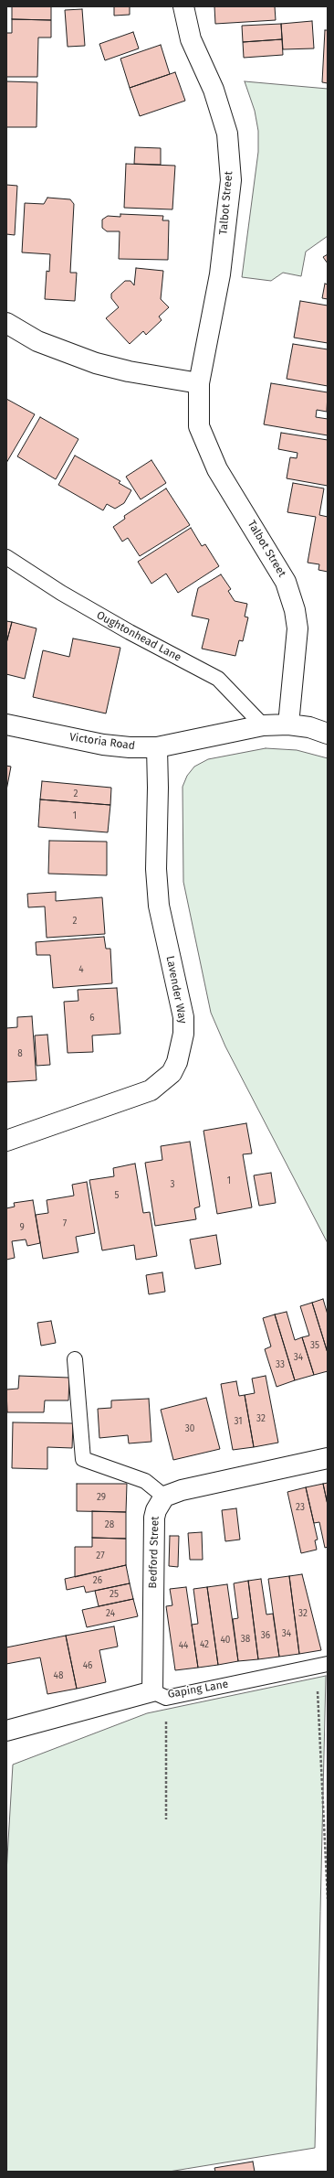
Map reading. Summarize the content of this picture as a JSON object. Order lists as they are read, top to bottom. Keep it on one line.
{"streets":{"street":["Talbot Street","Victoria Road","Lavender Way","Bedford Street","Gaping Lane"],"lane":["Oughtonhead Lane"]},"crossings":[["Talbot Street","Victoria Road"],["Oughtonhead Lane","Victoria Road"],["Victoria Road","Lavender Way"],["Bedford Street","Gaping Lane"]],"house_numbers":["2","1","2","4","6","8","1","3","5","7","9","35","34","33","32","31","30","29","23","28","27","26","25","24","32","34","36","38","40","42","44","46","48"]}
